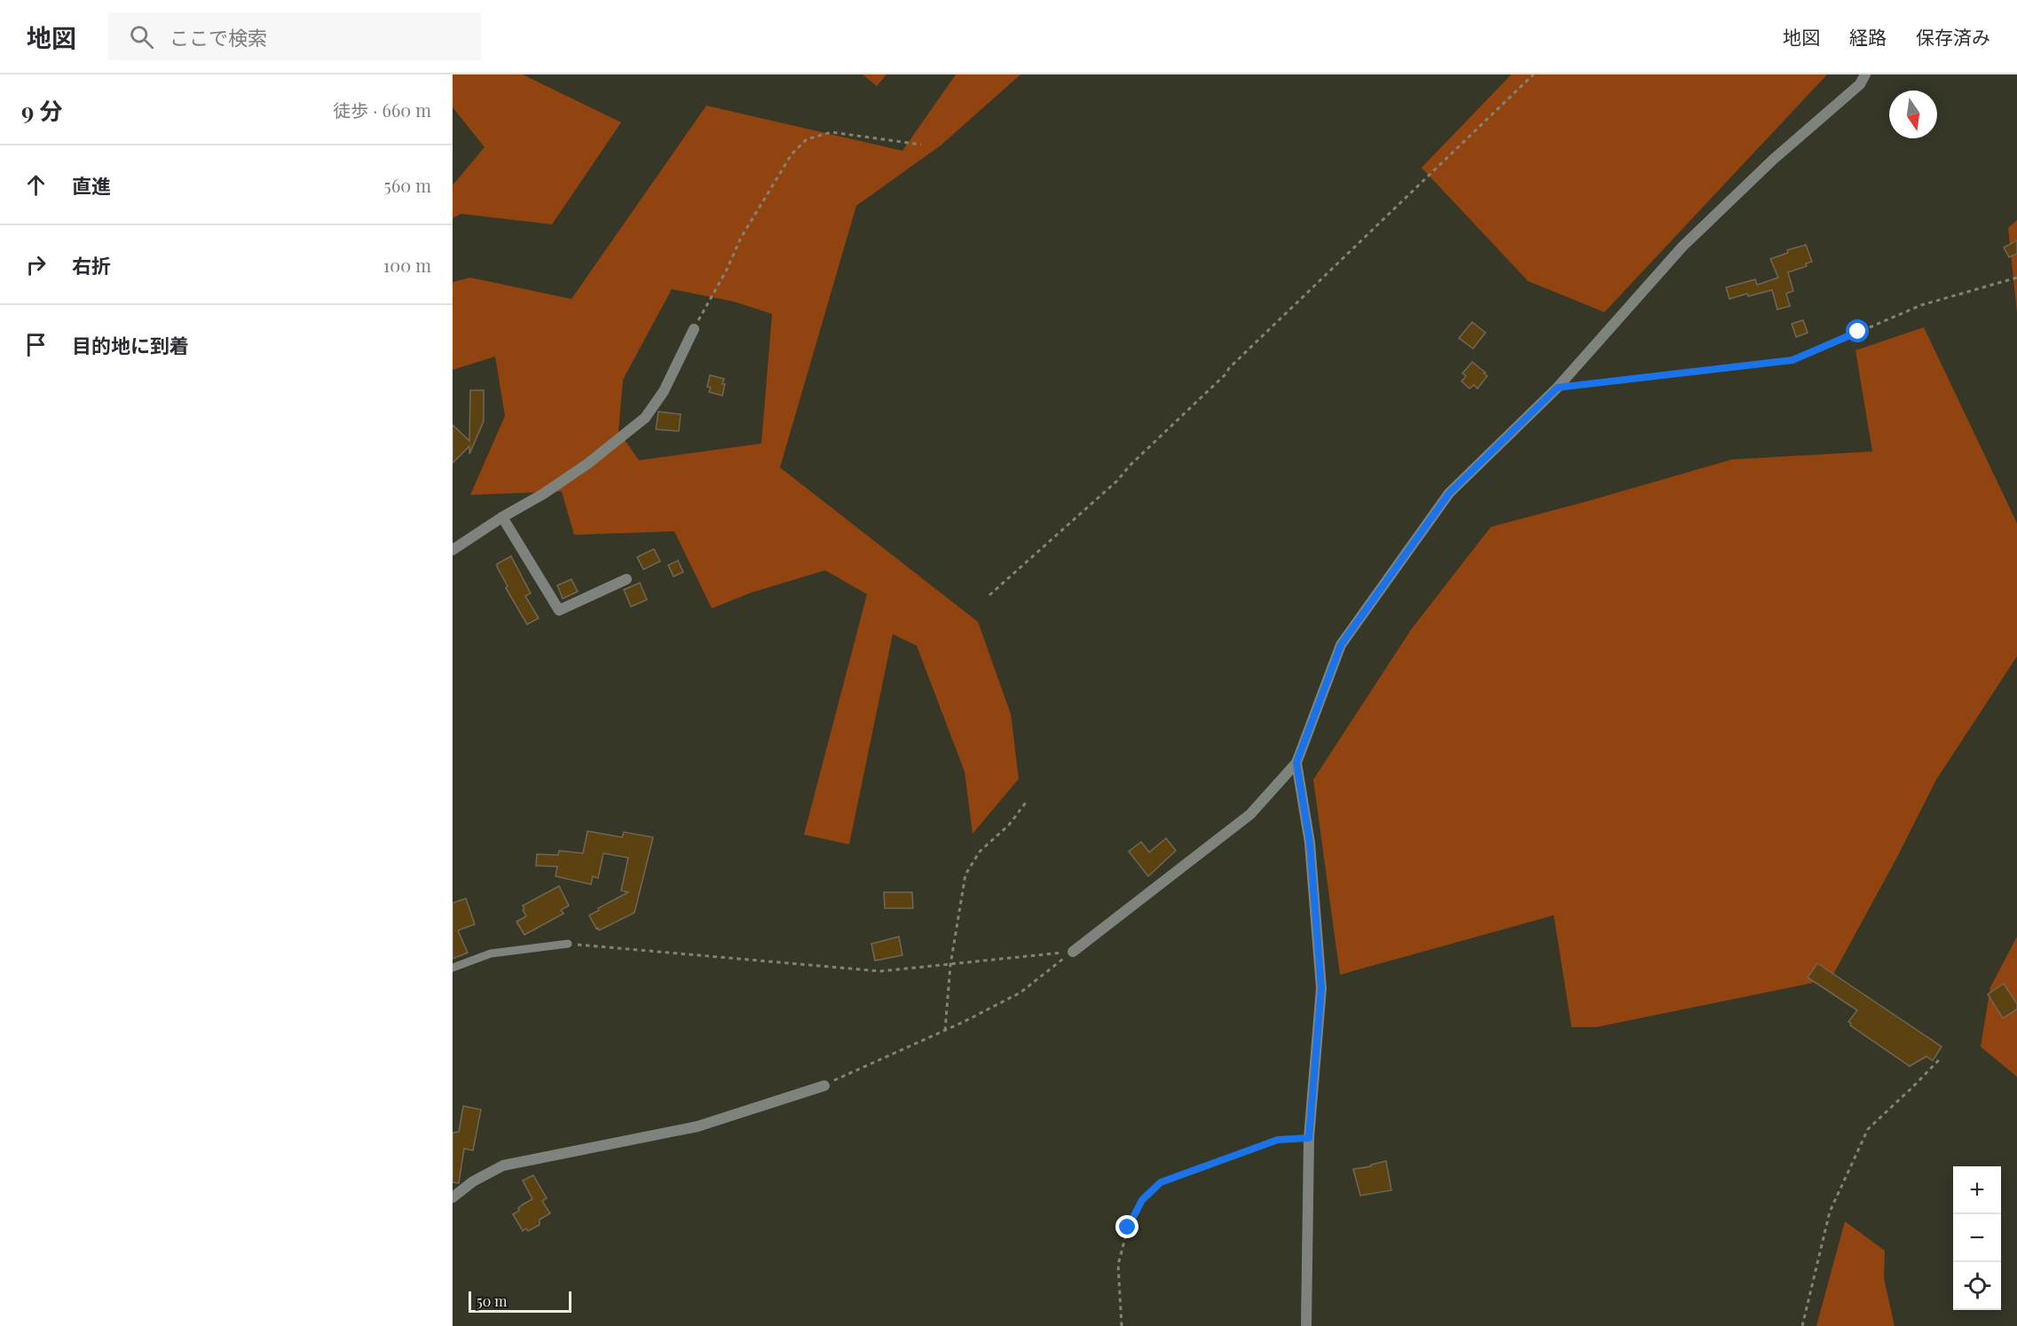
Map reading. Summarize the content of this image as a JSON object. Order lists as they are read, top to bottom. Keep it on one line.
{"scale_bar":"50 m","north":"bottom","page":{"header":"地図","search":"ここで検索","nav":["地図","経路","保存済み"],"heading":["9 分","徒歩 · 660 m"],"list":[["直進","560 m"],["右折","100 m"],"目的地に到着"],"map_buttons":["+","−"],"scale":"50 m"}}
